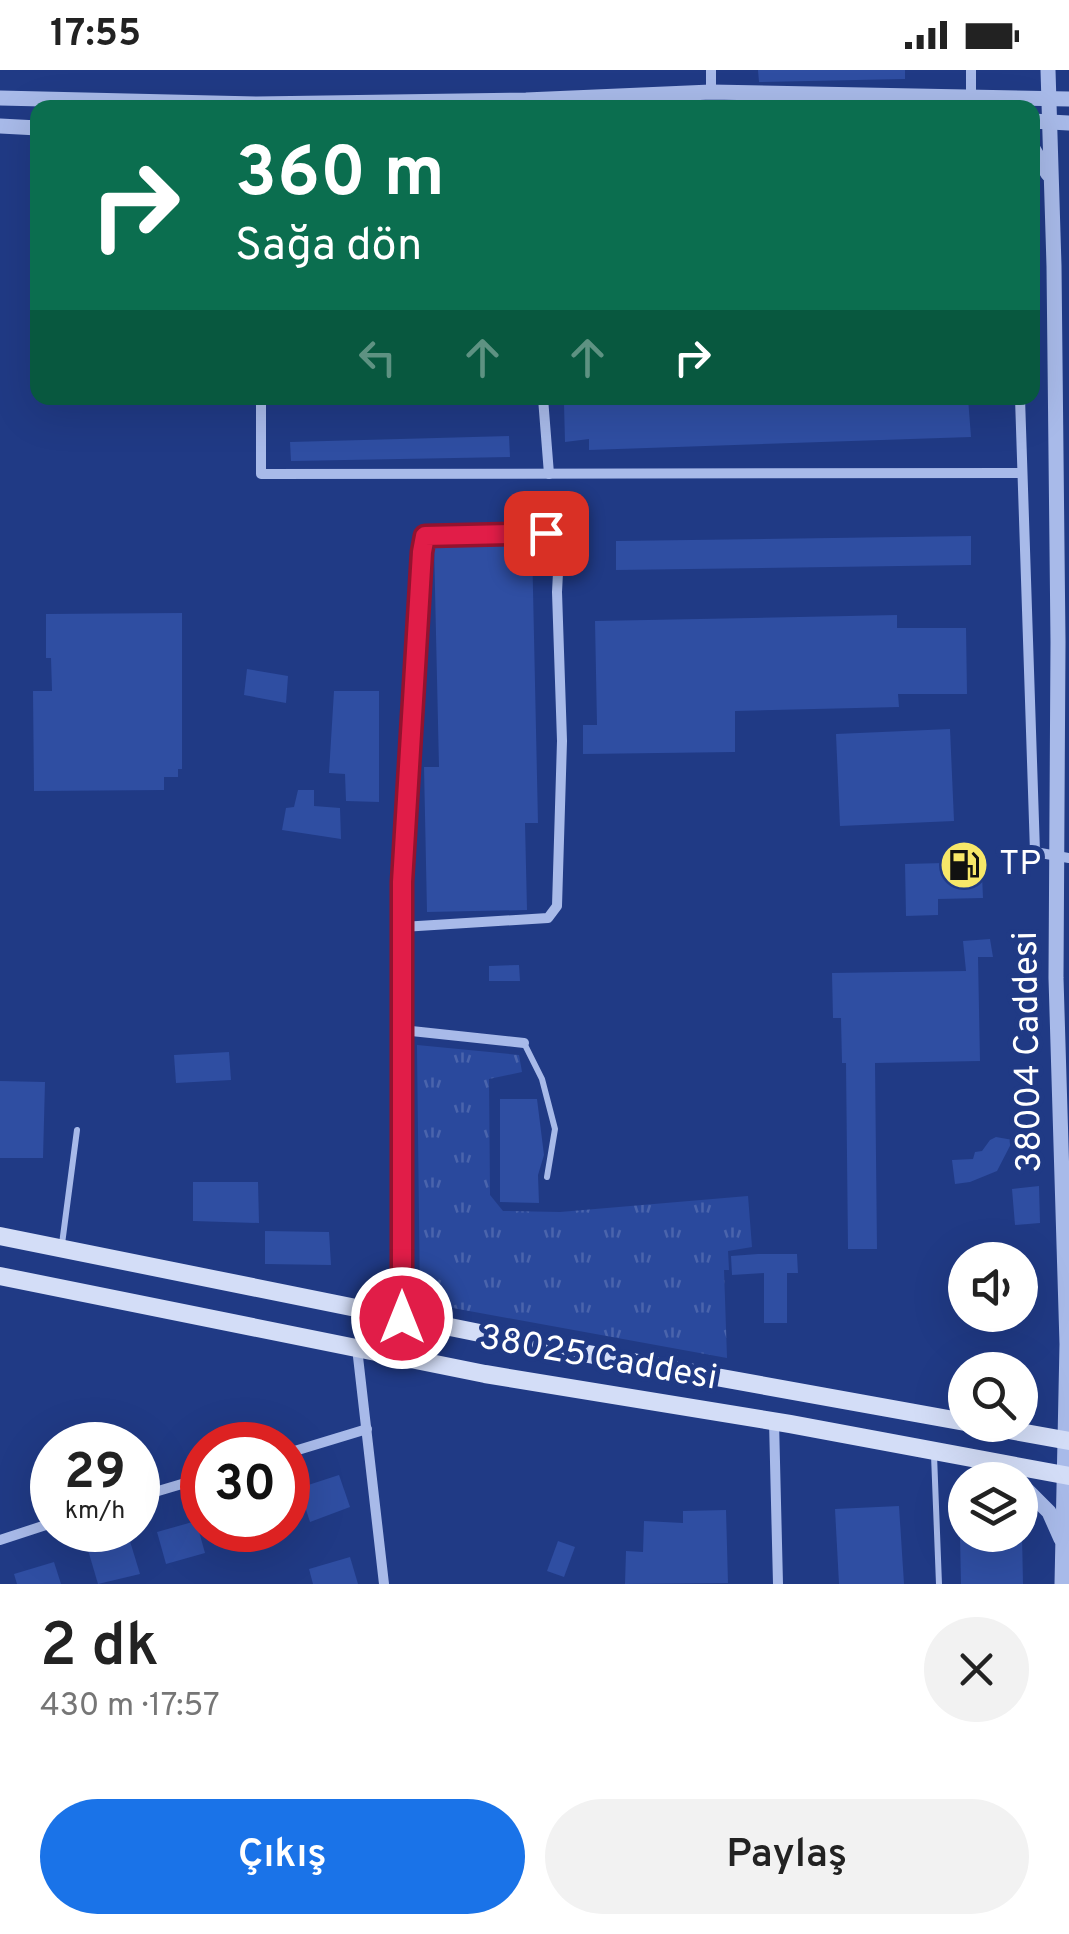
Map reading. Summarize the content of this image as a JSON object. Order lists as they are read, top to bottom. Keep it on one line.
{"streets":{"main road":["38025 Caddesi"],"street":["38004 Caddesi"]},"crossings":[["38004 Caddesi","38025 Caddesi"]],"places":{"fuel station":["TP"]},"page":{"status":"17:55","turn":["360 m","Sağa dön"],"speed":"29 km/h","limit":"30","heading":["2 dk","430 m · 17:57"],"buttons":["Çıkış","Paylaş"]}}
